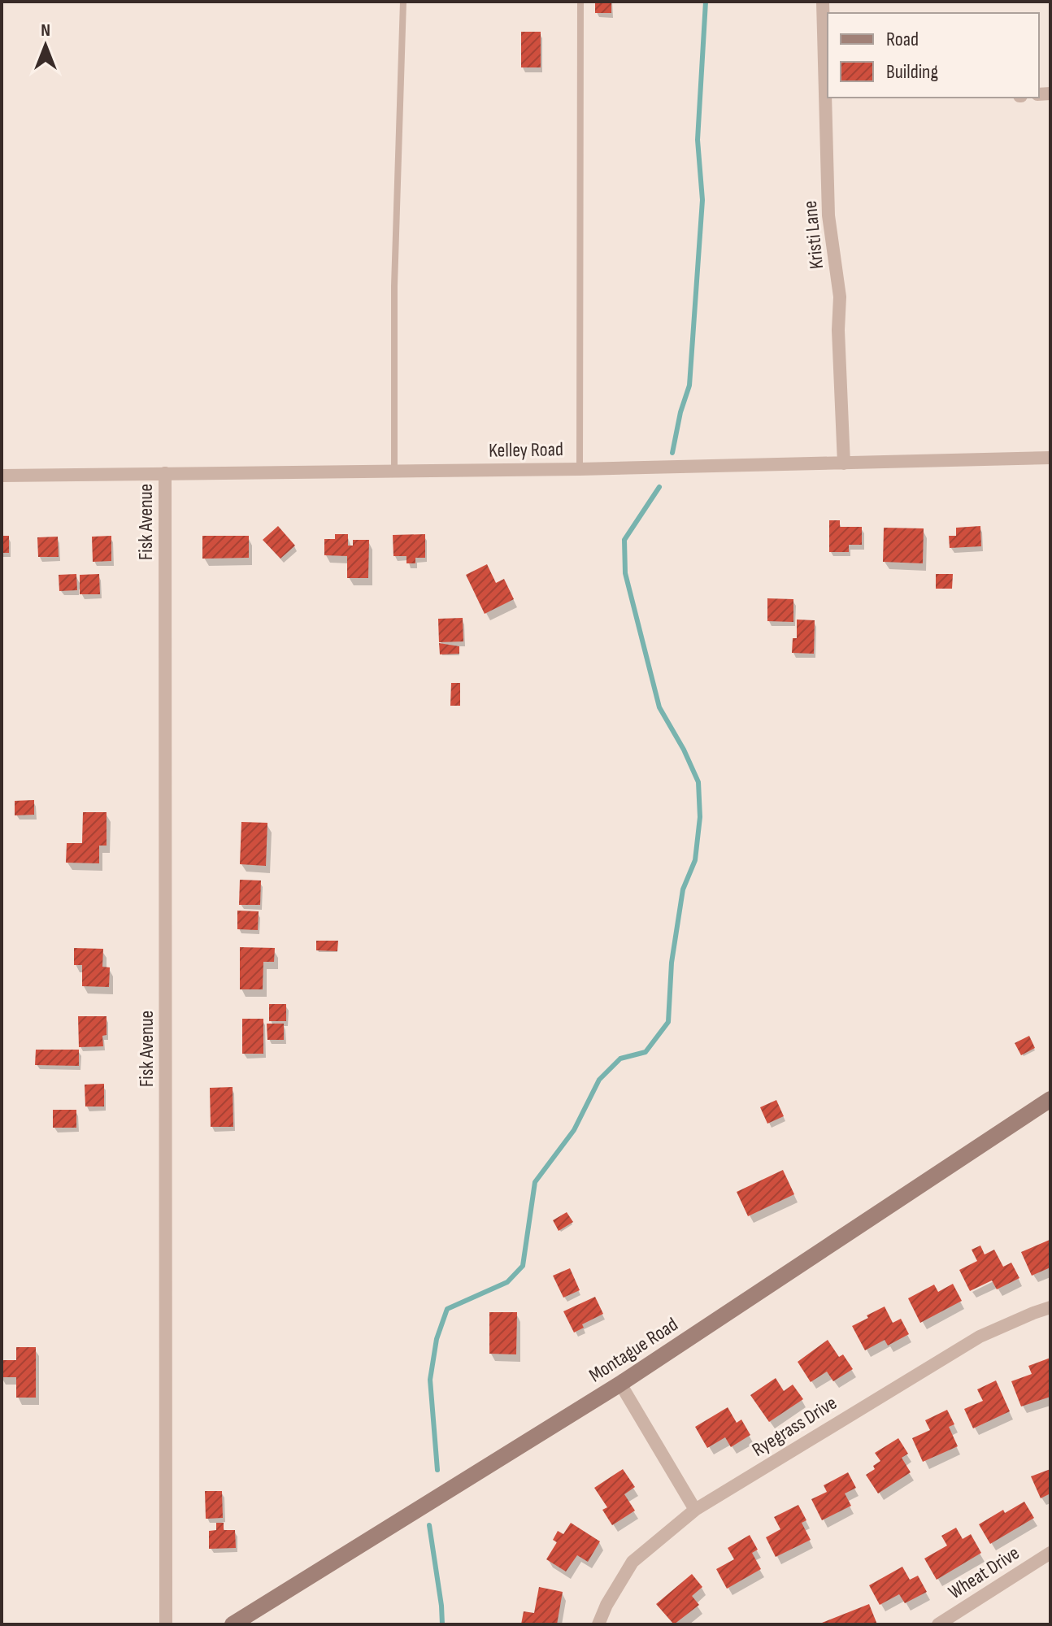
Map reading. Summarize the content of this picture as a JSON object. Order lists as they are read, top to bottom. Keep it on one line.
{"streets":{"main road":["Montague Road"],"street":["Kristi Lane","Kelley Road","Fisk Avenue","Ryegrass Drive","Wheat Drive"]},"crossings":[["Kristi Lane","Kelley Road"],["Kelley Road","Fisk Avenue"]],"legend":["Road","Building"],"north":"top"}
